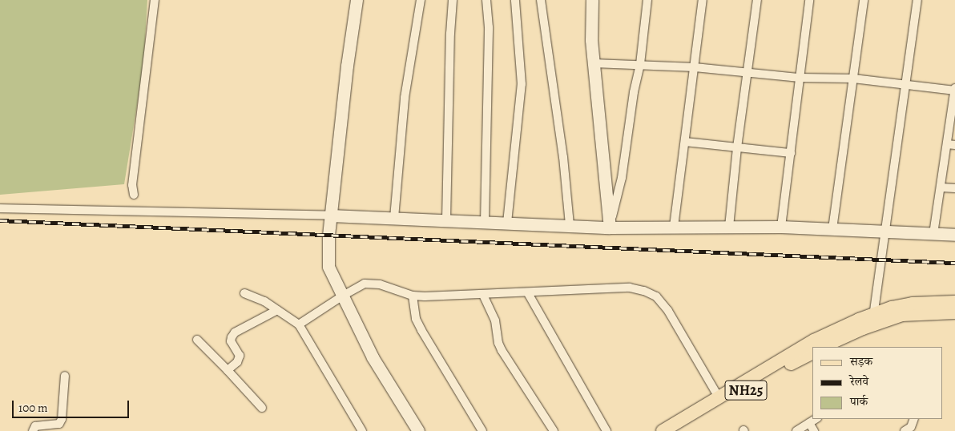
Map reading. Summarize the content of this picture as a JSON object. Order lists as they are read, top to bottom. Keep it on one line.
{"streets":{"main road":["NH25"]},"legend":["सड़क","रेलवे","पार्क"],"scale_bar":"100 m"}
